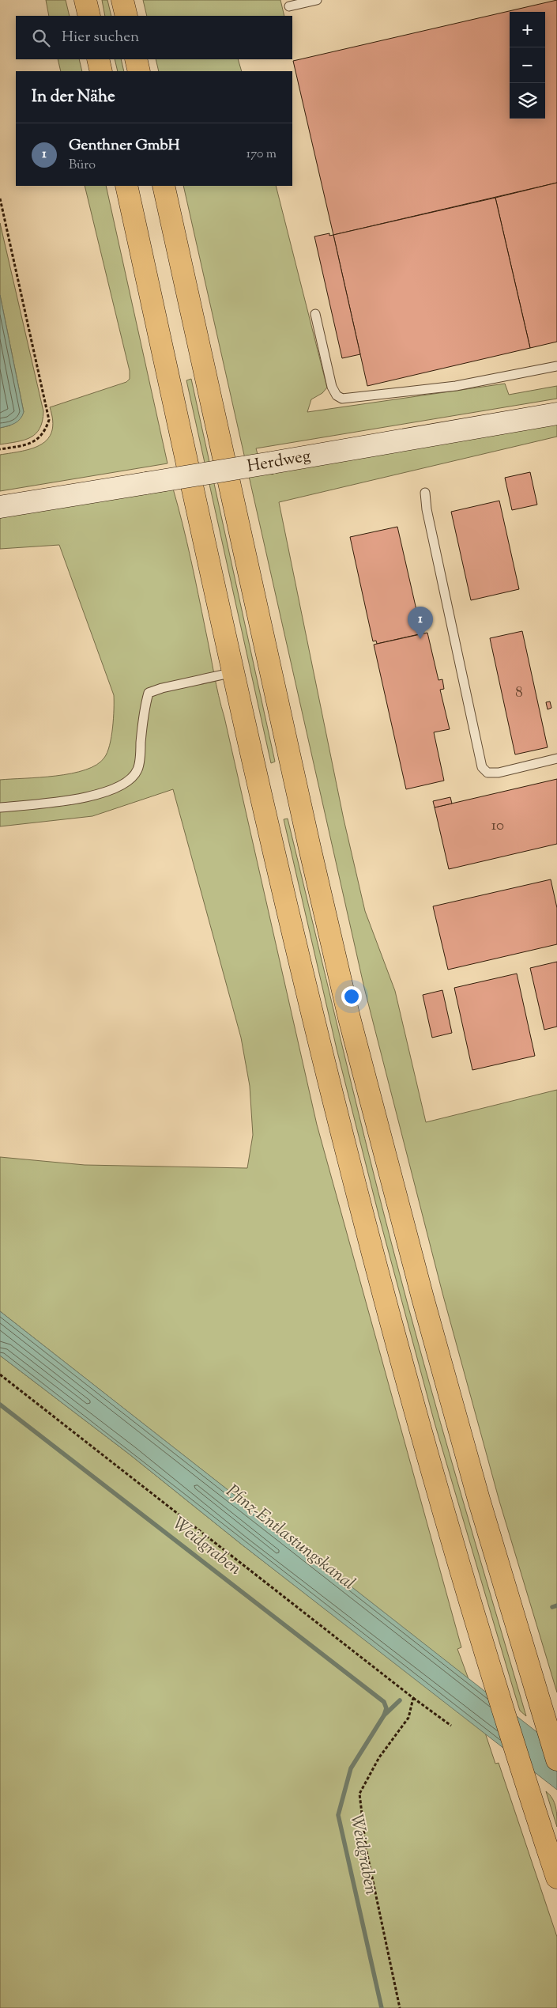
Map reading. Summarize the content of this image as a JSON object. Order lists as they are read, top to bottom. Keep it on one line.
{"streets":{"main road":["Herdweg"]},"water":["Pfinz-Entlastungskanal","Weidgraben"],"house_numbers":["8","10"],"page":{"map_buttons":["+","−"],"search":"Hier suchen","heading":"In der Nähe","list":[{"mark":"1","name":"Genthner GmbH","note":"Büro","value":"170 m"}],"pins":"1"}}
